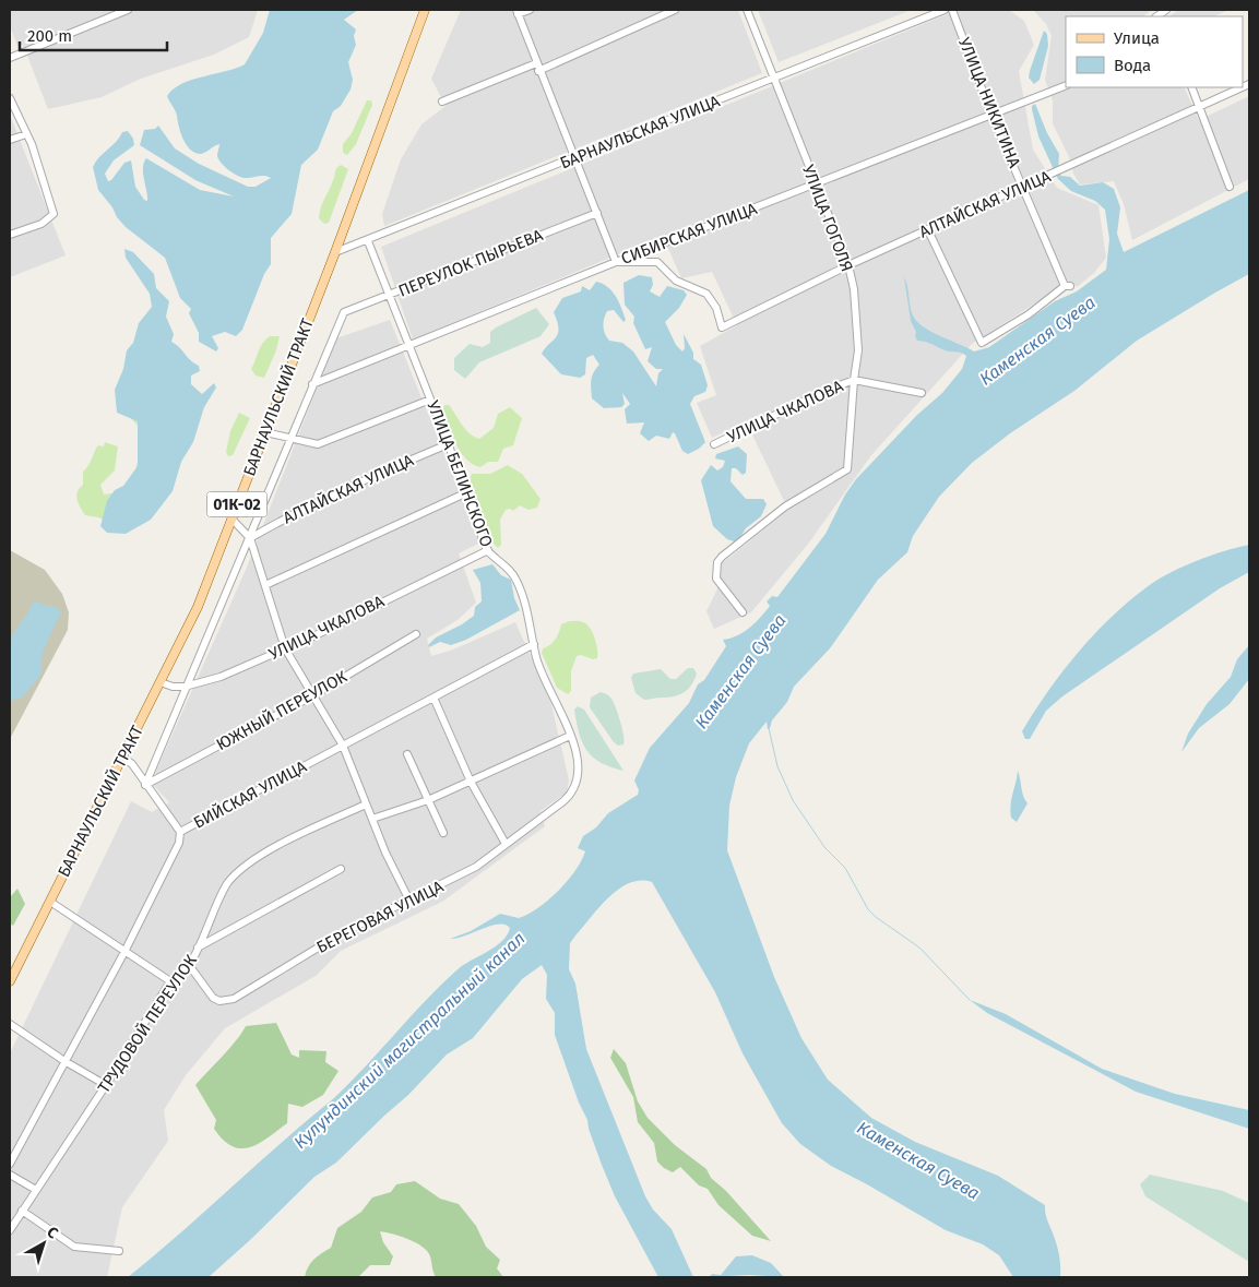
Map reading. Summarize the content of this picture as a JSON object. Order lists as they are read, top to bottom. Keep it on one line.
{"streets":{"main road":["БАРНАУЛЬСКИЙ ТРАКТ","01К-02"],"street":["УЛИЦА НИКИТИНА","БАРНАУЛЬСКАЯ УЛИЦА","АЛТАЙСКАЯ УЛИЦА","УЛИЦА ГОГОЛЯ","СИБИРСКАЯ УЛИЦА","ПЕРЕУЛОК ПЫРЬЕВА","УЛИЦА ЧКАЛОВА","УЛИЦА БЕЛИНСКОГО","ЮЖНЫЙ ПЕРЕУЛОК","БИЙСКАЯ УЛИЦА","БЕРЕГОВАЯ УЛИЦА","ТРУДОВОЙ ПЕРЕУЛОК"]},"crossings":[["УЛИЦА НИКИТИНА","АЛТАЙСКАЯ УЛИЦА"],["УЛИЦА НИКИТИНА","СИБИРСКАЯ УЛИЦА"],["БАРНАУЛЬСКАЯ УЛИЦА","УЛИЦА ГОГОЛЯ"],["БАРНАУЛЬСКАЯ УЛИЦА","БАРНАУЛЬСКИЙ ТРАКТ"],["БАРНАУЛЬСКАЯ УЛИЦА","УЛИЦА БЕЛИНСКОГО"],["АЛТАЙСКАЯ УЛИЦА","УЛИЦА ГОГОЛЯ"],["АЛТАЙСКАЯ УЛИЦА","СИБИРСКАЯ УЛИЦА"],["АЛТАЙСКАЯ УЛИЦА","УЛИЦА БЕЛИНСКОГО"],["УЛИЦА ГОГОЛЯ","СИБИРСКАЯ УЛИЦА"],["УЛИЦА ГОГОЛЯ","УЛИЦА ЧКАЛОВА"],["СИБИРСКАЯ УЛИЦА","ПЕРЕУЛОК ПЫРЬЕВА"],["СИБИРСКАЯ УЛИЦА","УЛИЦА БЕЛИНСКОГО"],["ПЕРЕУЛОК ПЫРЬЕВА","УЛИЦА БЕЛИНСКОГО"],["БАРНАУЛЬСКИЙ ТРАКТ","УЛИЦА ЧКАЛОВА"],["УЛИЦА ЧКАЛОВА","УЛИЦА БЕЛИНСКОГО"],["УЛИЦА БЕЛИНСКОГО","БИЙСКАЯ УЛИЦА"],["УЛИЦА БЕЛИНСКОГО","БЕРЕГОВАЯ УЛИЦА"],["БЕРЕГОВАЯ УЛИЦА","ТРУДОВОЙ ПЕРЕУЛОК"]],"water":["Каменская Суева","Кулундинский магистральный канал"],"legend":["Улица","Вода"],"scale_bar":"200 m","north":"top right"}
